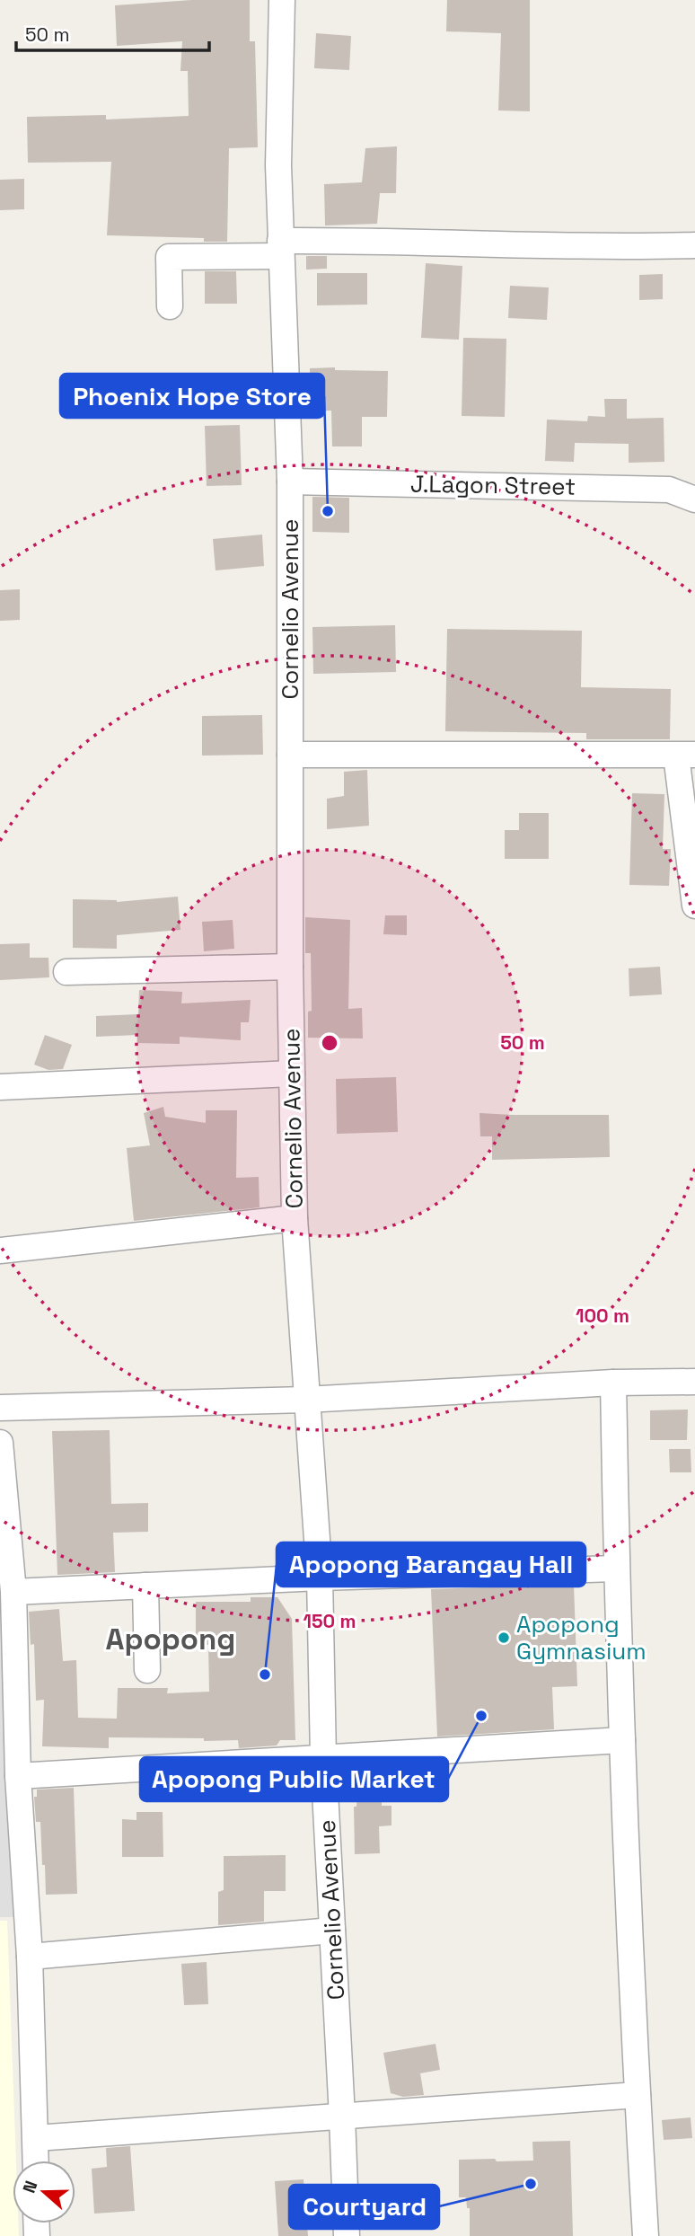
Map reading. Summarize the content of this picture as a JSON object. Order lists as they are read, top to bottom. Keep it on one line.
{"streets":{"street":["J.Lagon Street","Cornelio Avenue"]},"crossings":[["J.Lagon Street","Cornelio Avenue"]],"districts":["Apopong"],"places":["Phoenix Hope Store","Apopong Gymnasium","Apopong Barangay Hall","Apopong Public Market","Courtyard"],"scale_bar":"50 m","north":"left","rings":["50 m","100 m","150 m"]}
